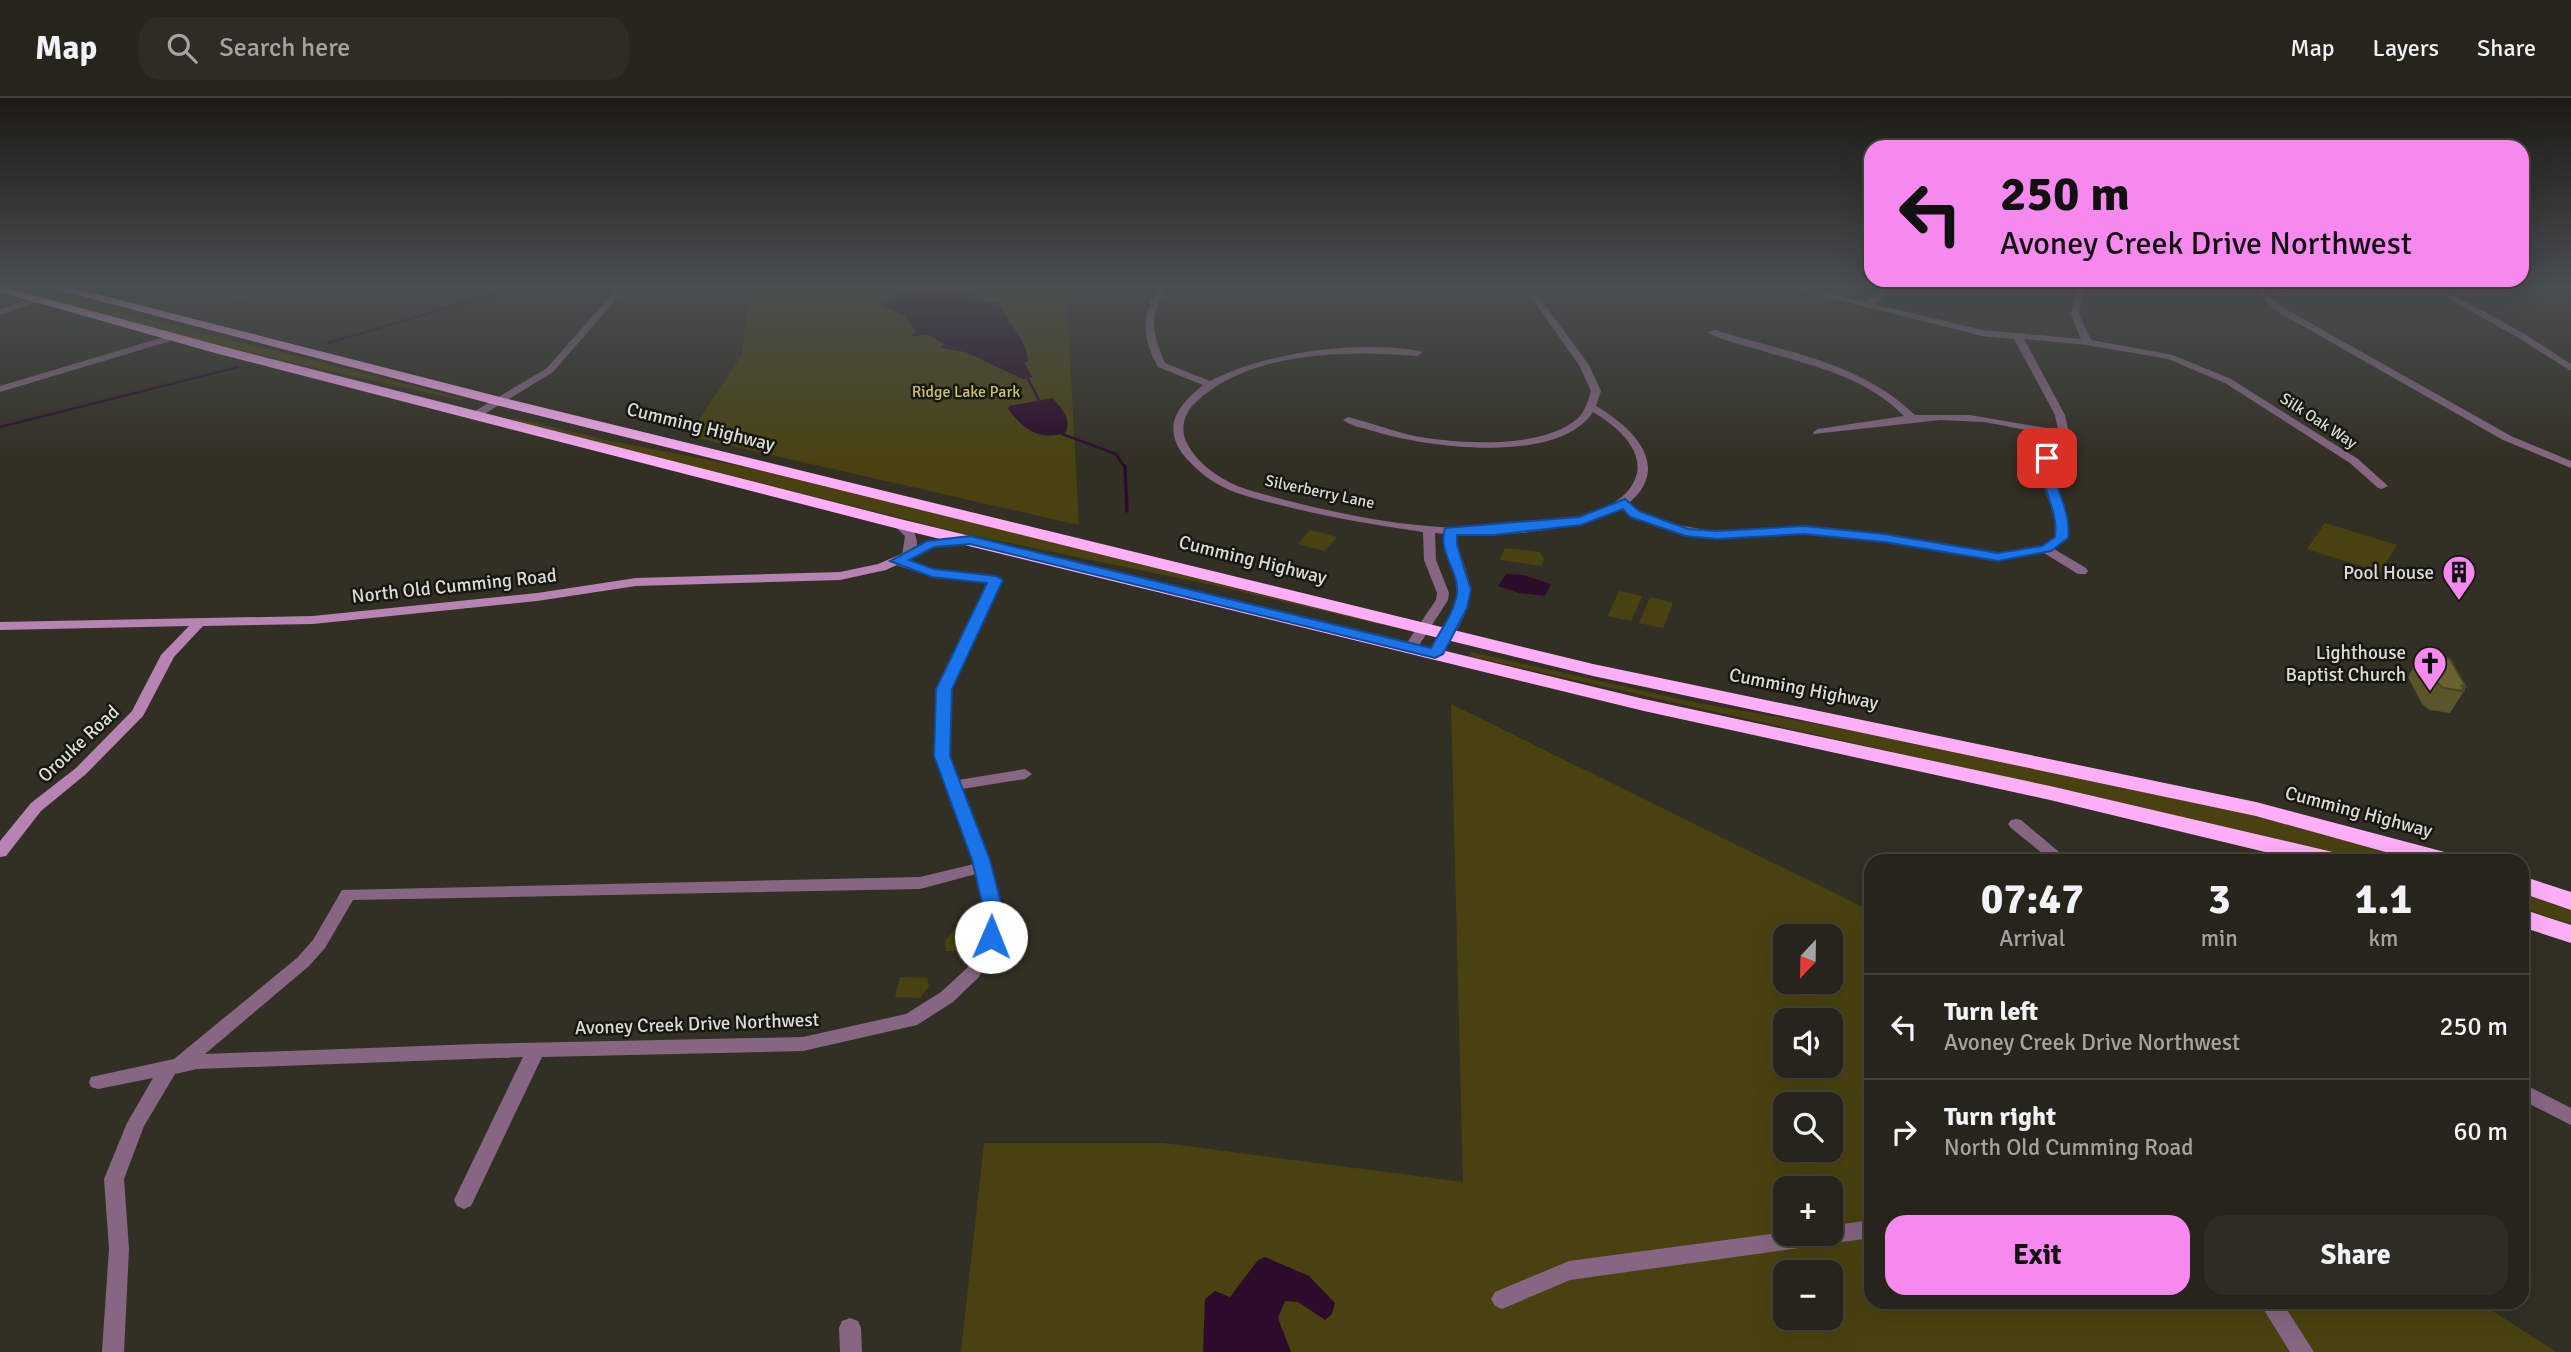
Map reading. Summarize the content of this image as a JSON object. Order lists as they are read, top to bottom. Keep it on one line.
{"streets":{"highway":["Cumming Highway"],"street":["Silk Oak Way","Silverberry Lane","North Old Cumming Road","Orouke Road","Avoney Creek Drive Northwest"]},"crossings":[["North Old Cumming Road","Orouke Road"],["North Old Cumming Road","Avoney Creek Drive Northwest"]],"parks":["Ridge Lake Park"],"places":{"building":["Pool House"],"church":["Lighthouse Baptist Church"]},"north":"bottom","page":{"header":"Map","search":"Search here","nav":["Map","Layers","Share"],"turn":["250 m","Avoney Creek Drive Northwest"],"eta":["07:47","Arrival","3","min","1.1","km"],"map_buttons":["+","−"],"list":[{"name":"Turn left","note":"Avoney Creek Drive Northwest","value":"250 m"},{"name":"Turn right","note":"North Old Cumming Road","value":"60 m"}],"buttons":["Exit","Share"]}}
